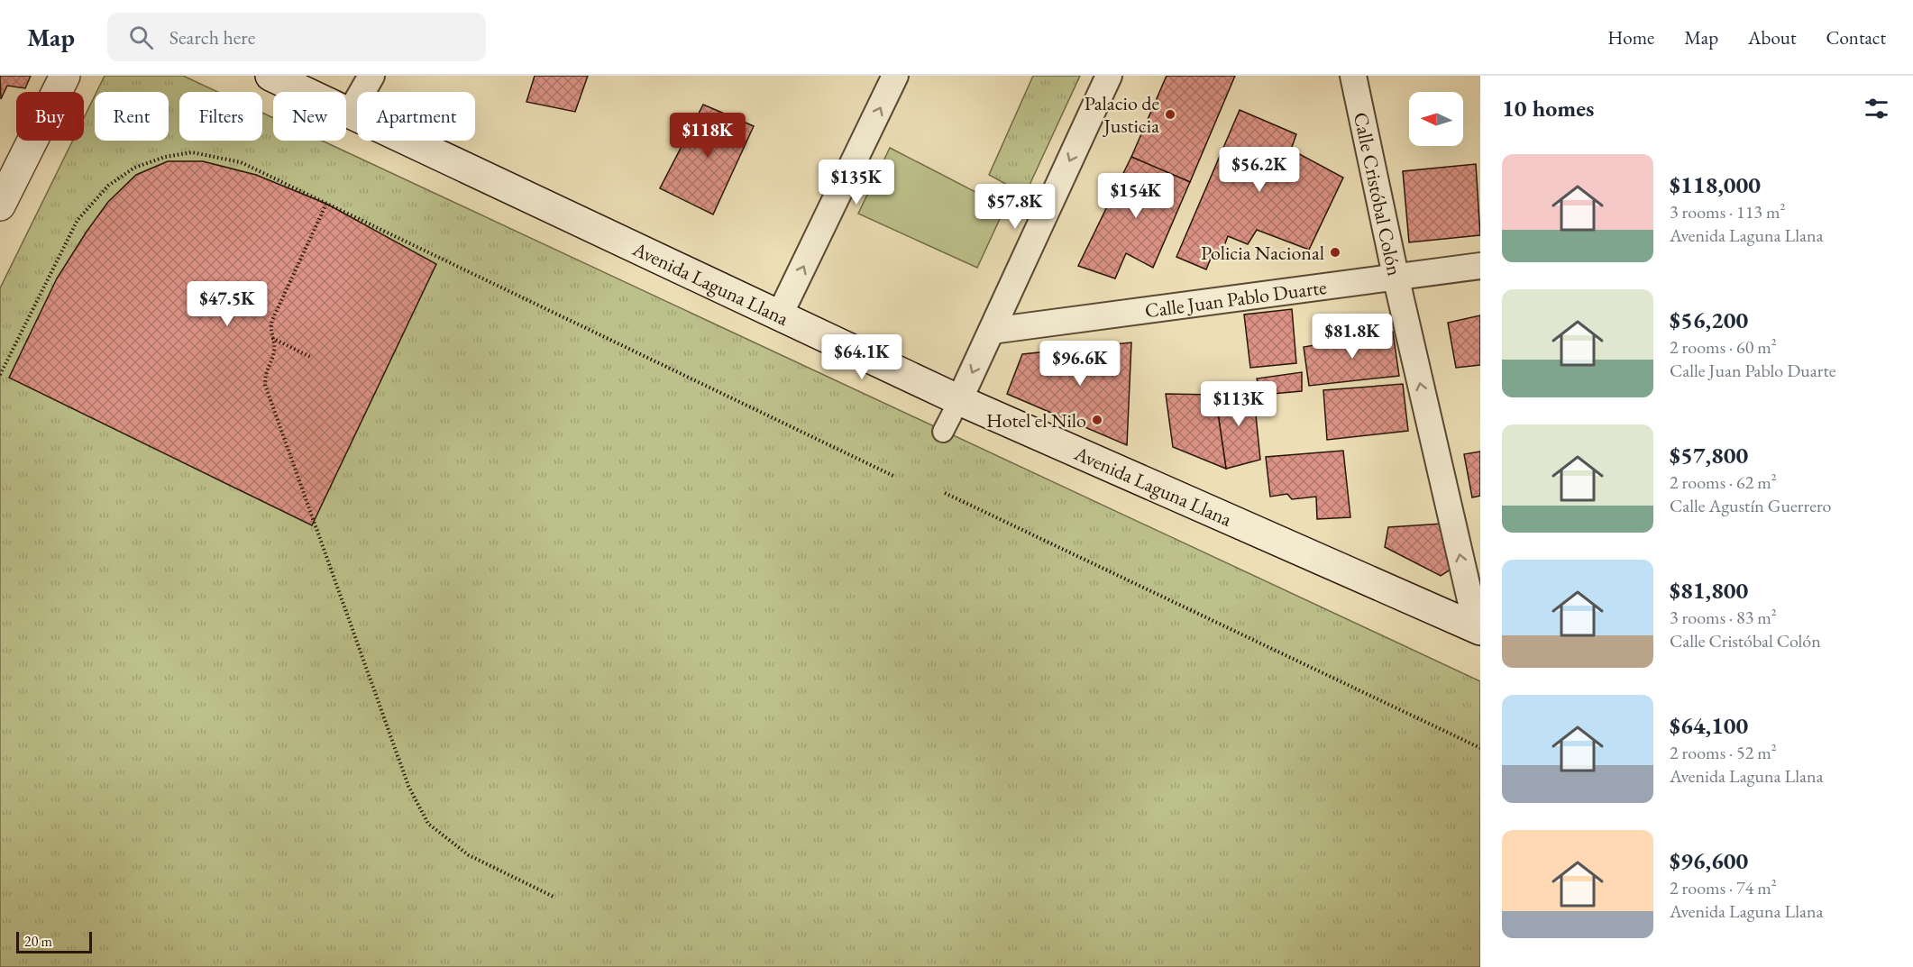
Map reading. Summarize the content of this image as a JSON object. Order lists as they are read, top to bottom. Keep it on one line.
{"streets":{"main road":["Avenida Laguna Llana"],"street":["Calle Cristóbal Colón","Calle Juan Pablo Duarte"]},"crossings":[["Calle Cristóbal Colón","Avenida Laguna Llana"],["Calle Cristóbal Colón","Calle Juan Pablo Duarte"]],"one_way":["Calle Cristóbal Colón"],"places":["Palacio de Justicia","Policia Nacional","Hotel el Nilo"],"scale_bar":"20 m","north":"left","page":{"header":"Map","search":"Search here","nav":["Home","Map","About","Contact"],"heading":"10 homes","chip":["Buy","Rent","Filters","New","Apartment"],"price":["$118K","$56.2K","$135K","$154K","$57.8K","$47.5K","$81.8K","$64.1K","$96.6K","$113K"],"list":[{"name":"$118,000","note":"3 rooms · 113 m² · Avenida Laguna Llana"},{"name":"$56,200","note":"2 rooms · 60 m² · Calle Juan Pablo Duarte"},{"name":"$57,800","note":"2 rooms · 62 m² · Calle Agustín Guerrero"},{"name":"$81,800","note":"3 rooms · 83 m² · Calle Cristóbal Colón"},{"name":"$64,100","note":"2 rooms · 52 m² · Avenida Laguna Llana"},{"name":"$96,600","note":"2 rooms · 74 m² · Avenida Laguna Llana"}],"scale":"20 m"}}
